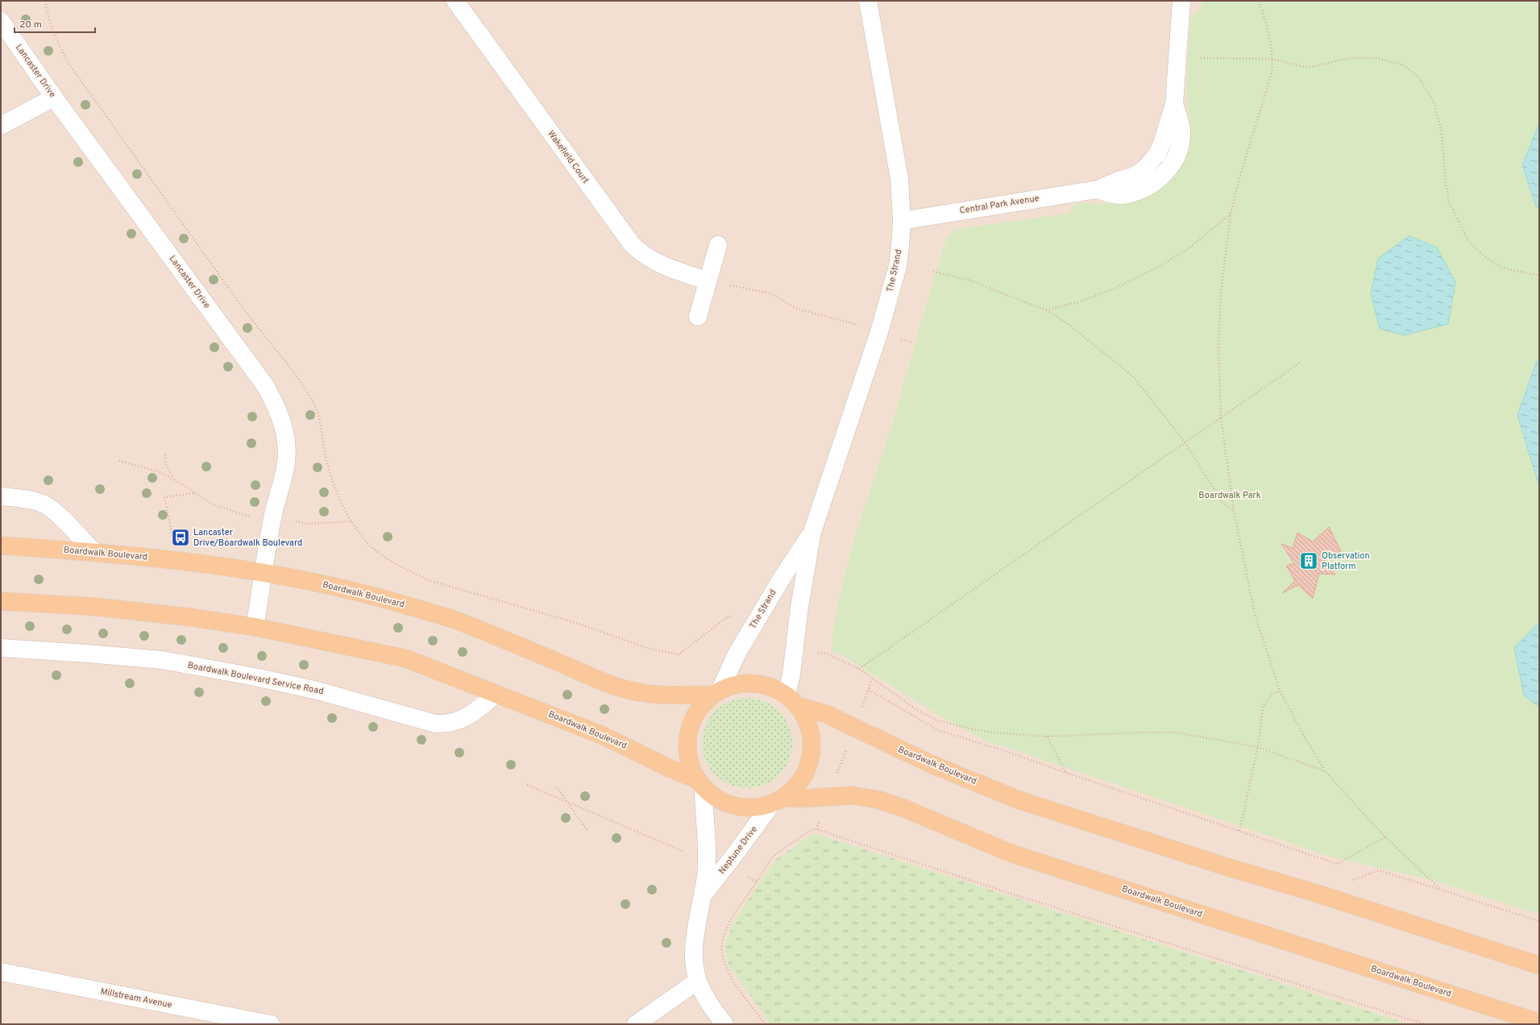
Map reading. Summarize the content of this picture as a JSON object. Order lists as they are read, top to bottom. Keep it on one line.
{"streets":{"main road":["Boardwalk Boulevard"],"street":["Lancaster Drive","Wakefield Court","Central Park Avenue","The Strand","Boardwalk Boulevard Service Road","Neptune Drive","Millstream Avenue"]},"crossings":[["Lancaster Drive","Boardwalk Boulevard"],["Central Park Avenue","The Strand"],["The Strand","Boardwalk Boulevard"],["Boardwalk Boulevard","Boardwalk Boulevard Service Road"],["Boardwalk Boulevard","Neptune Drive"]],"parks":["Boardwalk Park"],"places":{"bus stop":["Lancaster Drive/Boardwalk Boulevard"],"building":["Observation Platform"]},"scale_bar":"20 m"}
